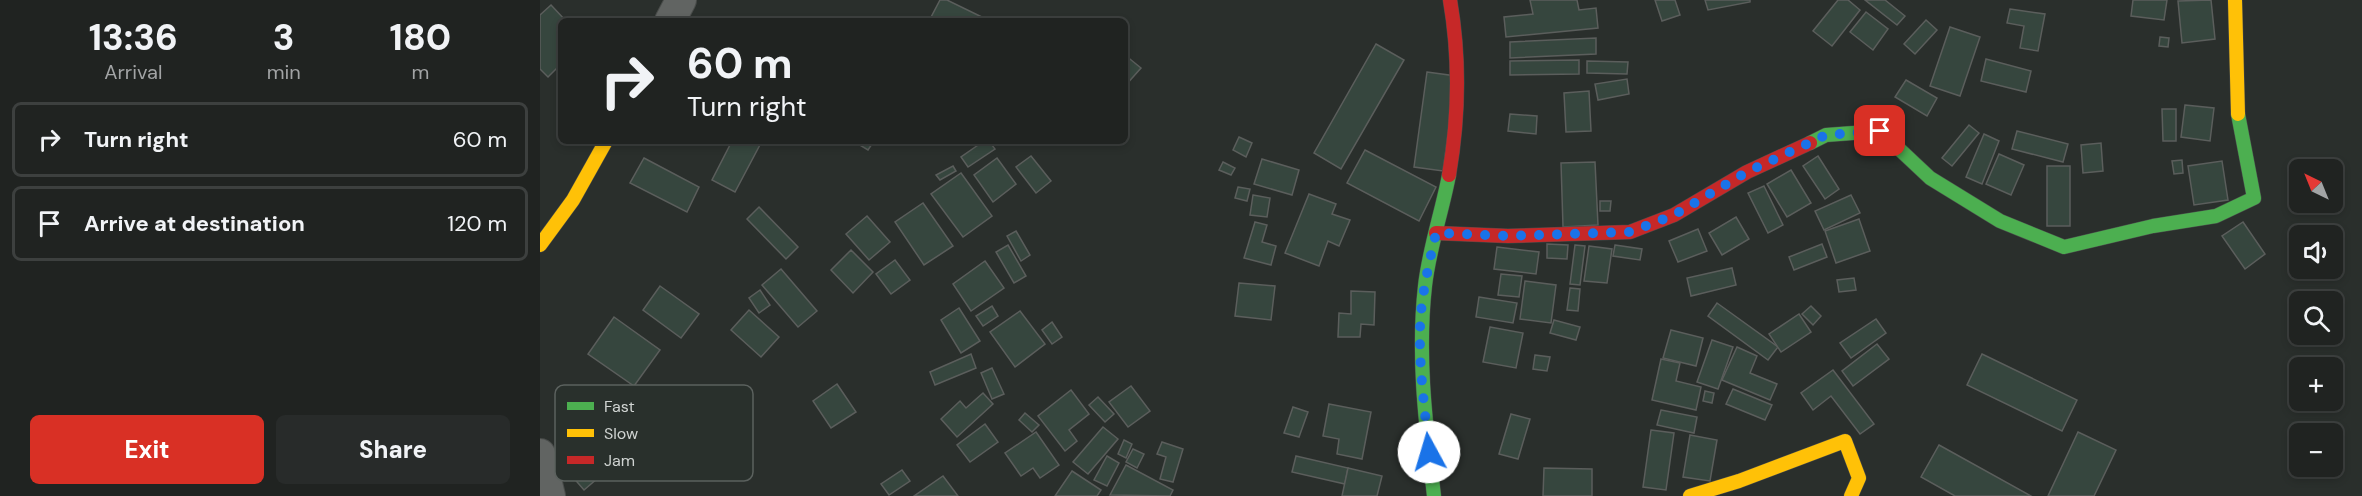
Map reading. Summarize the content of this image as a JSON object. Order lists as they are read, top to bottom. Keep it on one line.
{"legend":["Fast","Slow","Jam"],"north":"top left","page":{"eta":["13:36","Arrival","3","min","180","m"],"turn":["60 m","Turn right"],"list":[{"name":"Turn right","value":"60 m"},{"name":"Arrive at destination","value":"120 m"}],"map_buttons":["+","−"],"buttons":["Exit","Share"]}}
